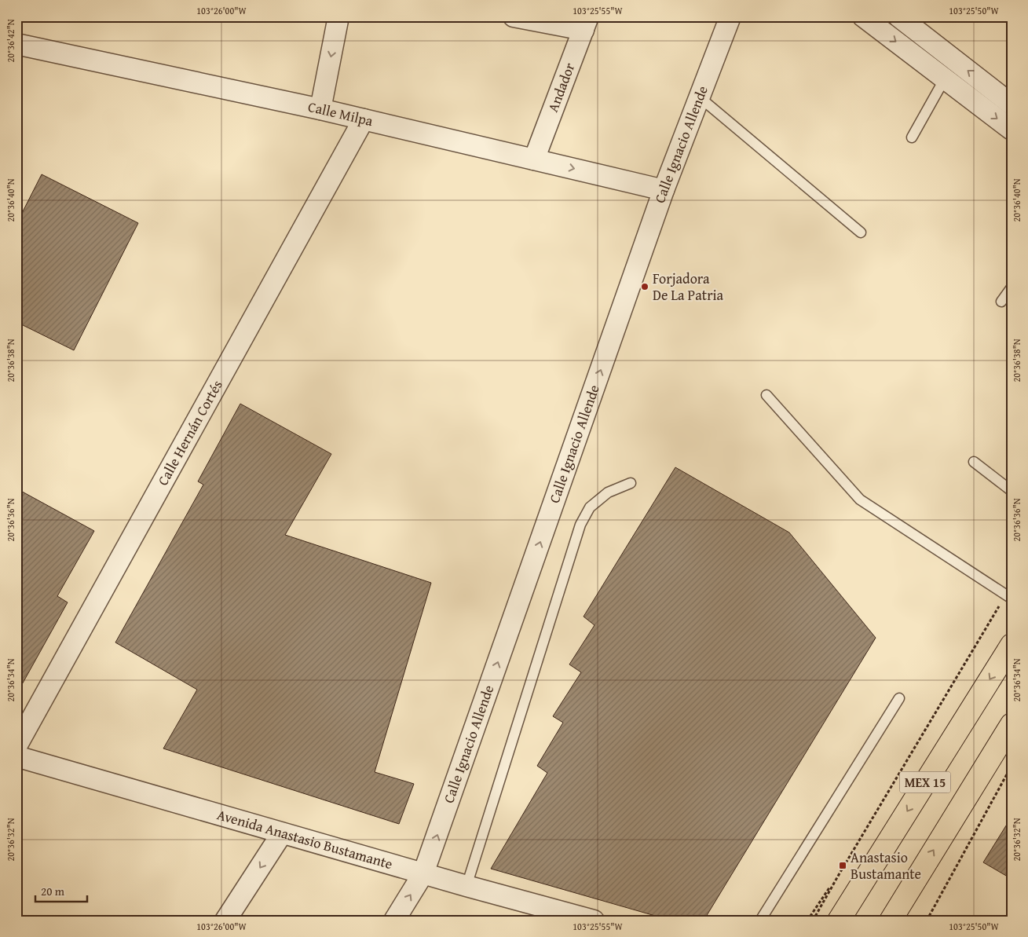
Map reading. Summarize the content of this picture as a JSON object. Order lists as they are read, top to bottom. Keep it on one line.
{"streets":{"highway":["MEX 15"],"street":["Andador","Calle Milpa","Calle Ignacio Allende","Calle Hernán Cortés","Avenida Anastasio Bustamante"]},"crossings":[["Andador","Calle Milpa"],["Calle Milpa","Calle Ignacio Allende"],["Calle Milpa","Calle Hernán Cortés"],["Calle Ignacio Allende","Avenida Anastasio Bustamante"]],"one_way":["Calle Ignacio Allende"],"places":{"other":["Forjadora De La Patria"],"transit":["Anastasio Bustamante"]},"scale_bar":"20 m","coordinates":["103°26'00\"W","103°25'55\"W","103°25'50\"W","20°36'42\"N","20°36'40\"N","20°36'38\"N","20°36'36\"N","20°36'34\"N","20°36'32\"N"]}
